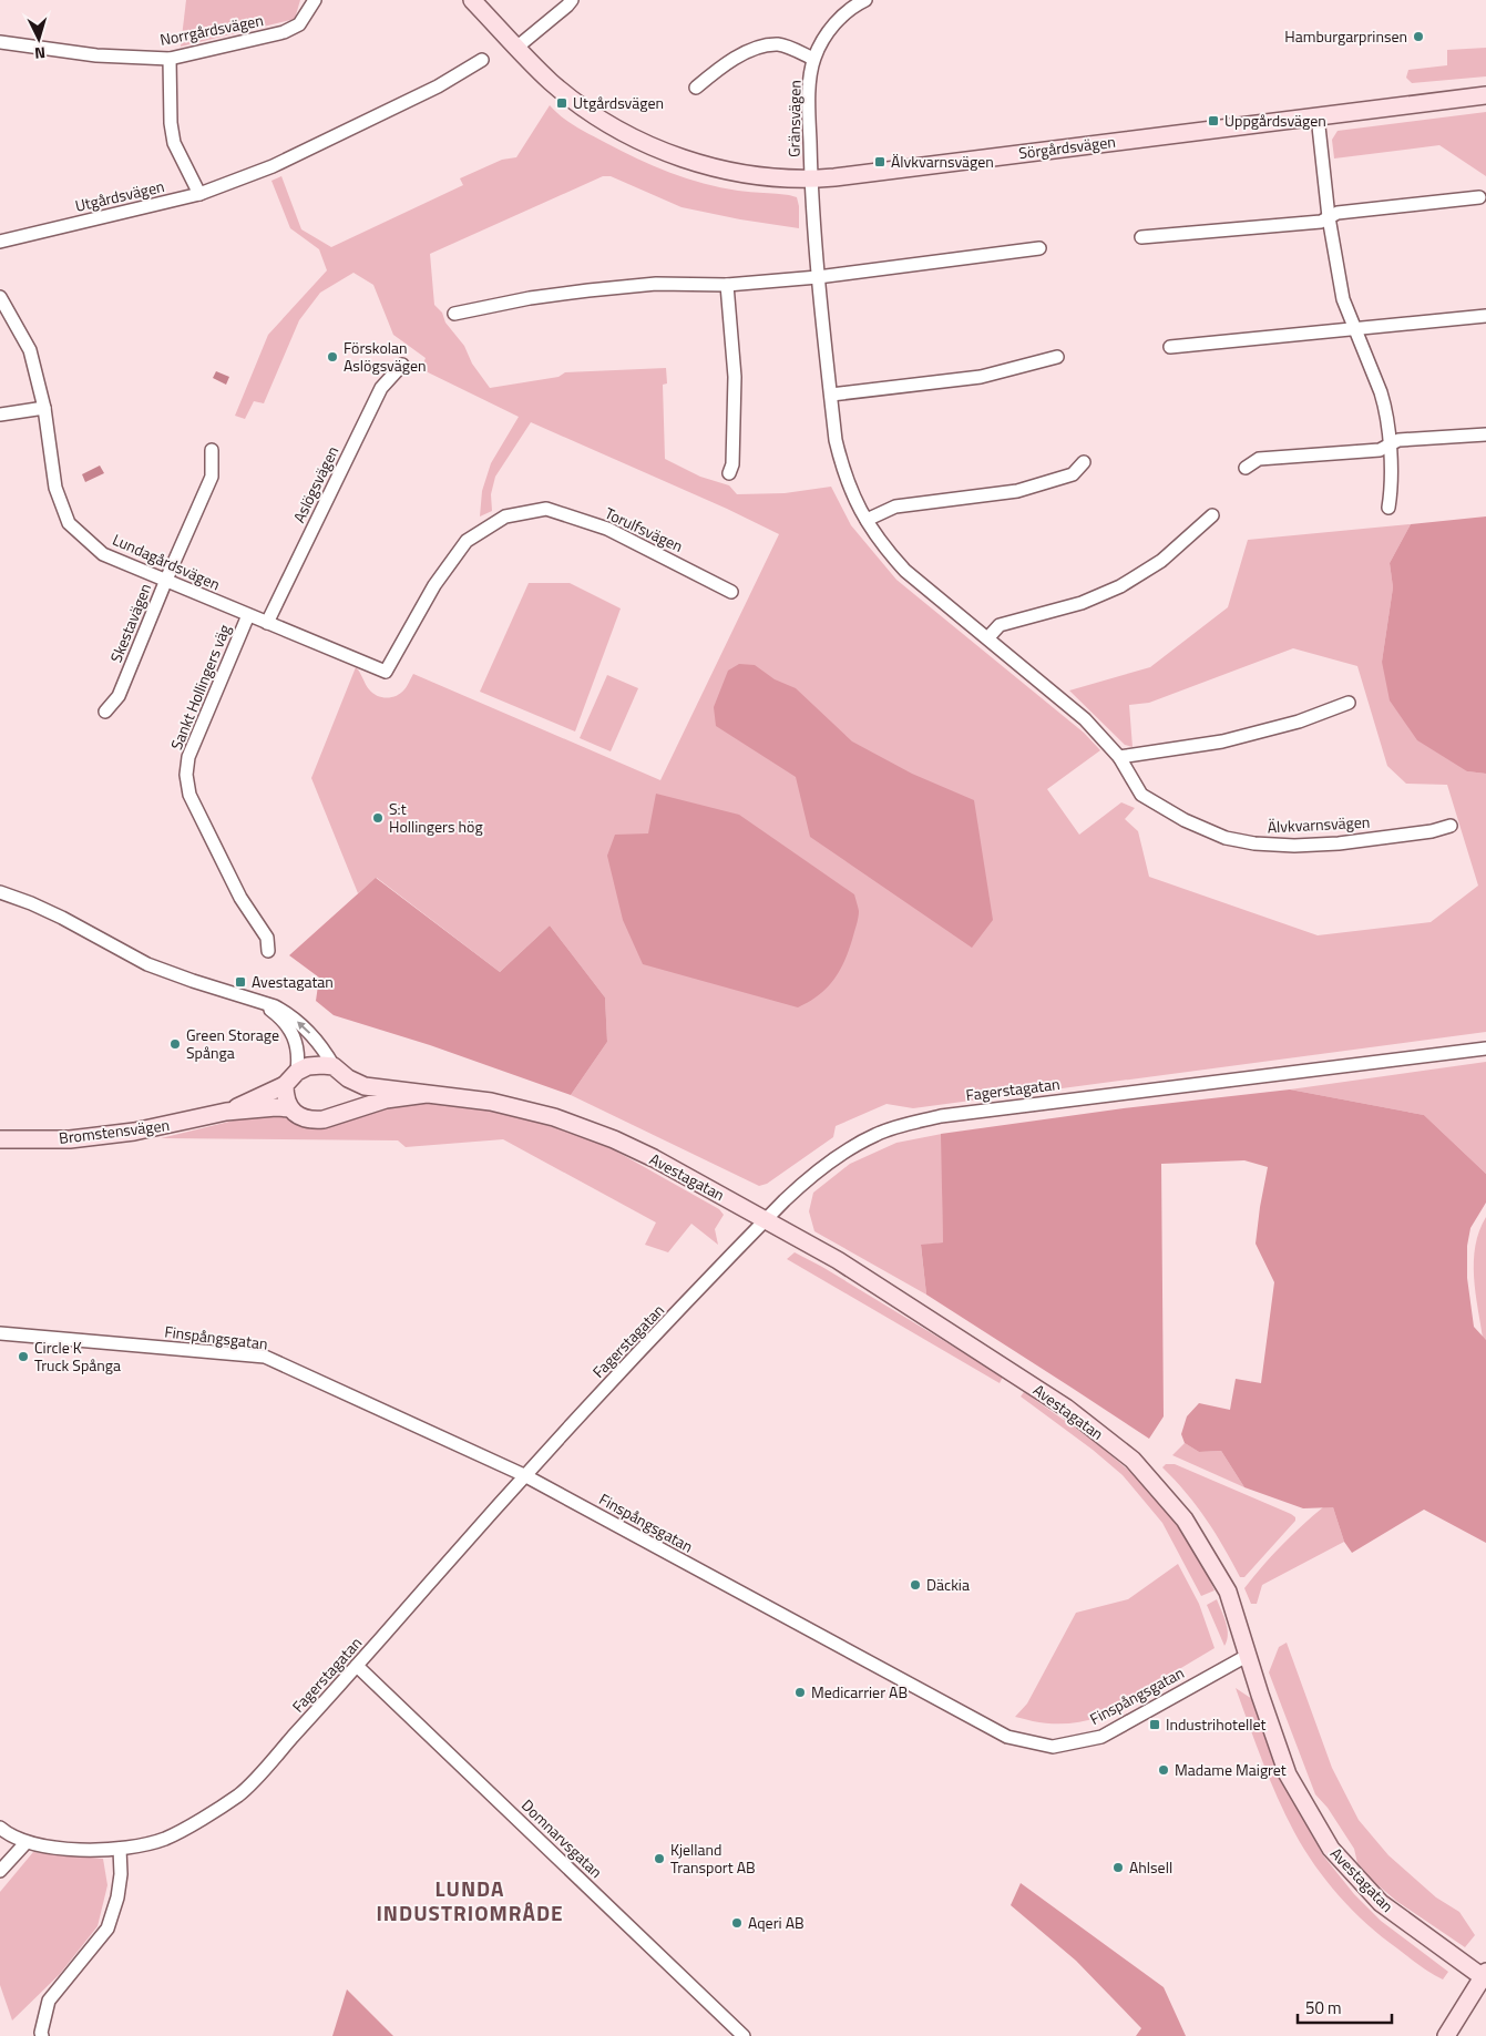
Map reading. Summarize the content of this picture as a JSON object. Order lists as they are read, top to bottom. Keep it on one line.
{"streets":{"street":["Norrgårdsvägen","Gränsvägen","Sörgårdsvägen","Utgårdsvägen","Aslögsvägen","Torulfsvägen","Lundagårdsvägen","Skestavägen","Sankt Hollingers väg","Älvkvarnsvägen","Fagerstagatan","Bromstensvägen","Avestagatan","Finspångsgatan","Domnarvsgatan"]},"crossings":[["Gränsvägen","Sörgårdsvägen"],["Gränsvägen","Älvkvarnsvägen"],["Sörgårdsvägen","Älvkvarnsvägen"],["Aslögsvägen","Lundagårdsvägen"],["Torulfsvägen","Lundagårdsvägen"],["Lundagårdsvägen","Skestavägen"],["Lundagårdsvägen","Sankt Hollingers väg"],["Fagerstagatan","Avestagatan"],["Fagerstagatan","Finspångsgatan"],["Fagerstagatan","Domnarvsgatan"],["Bromstensvägen","Avestagatan"],["Avestagatan","Finspångsgatan"]],"districts":["LUNDA INDUSTRIOMRÅDE"],"places":{"other":["Hamburgarprinsen","Förskolan Aslögsvägen","S:t Hollingers hög","Green Storage Spånga","Circle K Truck Spånga","Däckia","Medicarrier AB","Madame Maigret","Kjelland Transport AB","Ahlsell","Aqeri AB"],"transit":["Utgårdsvägen","Uppgårdsvägen","Älvkvarnsvägen","Avestagatan","Industrihotellet"]},"scale_bar":"50 m","north":"bottom"}
